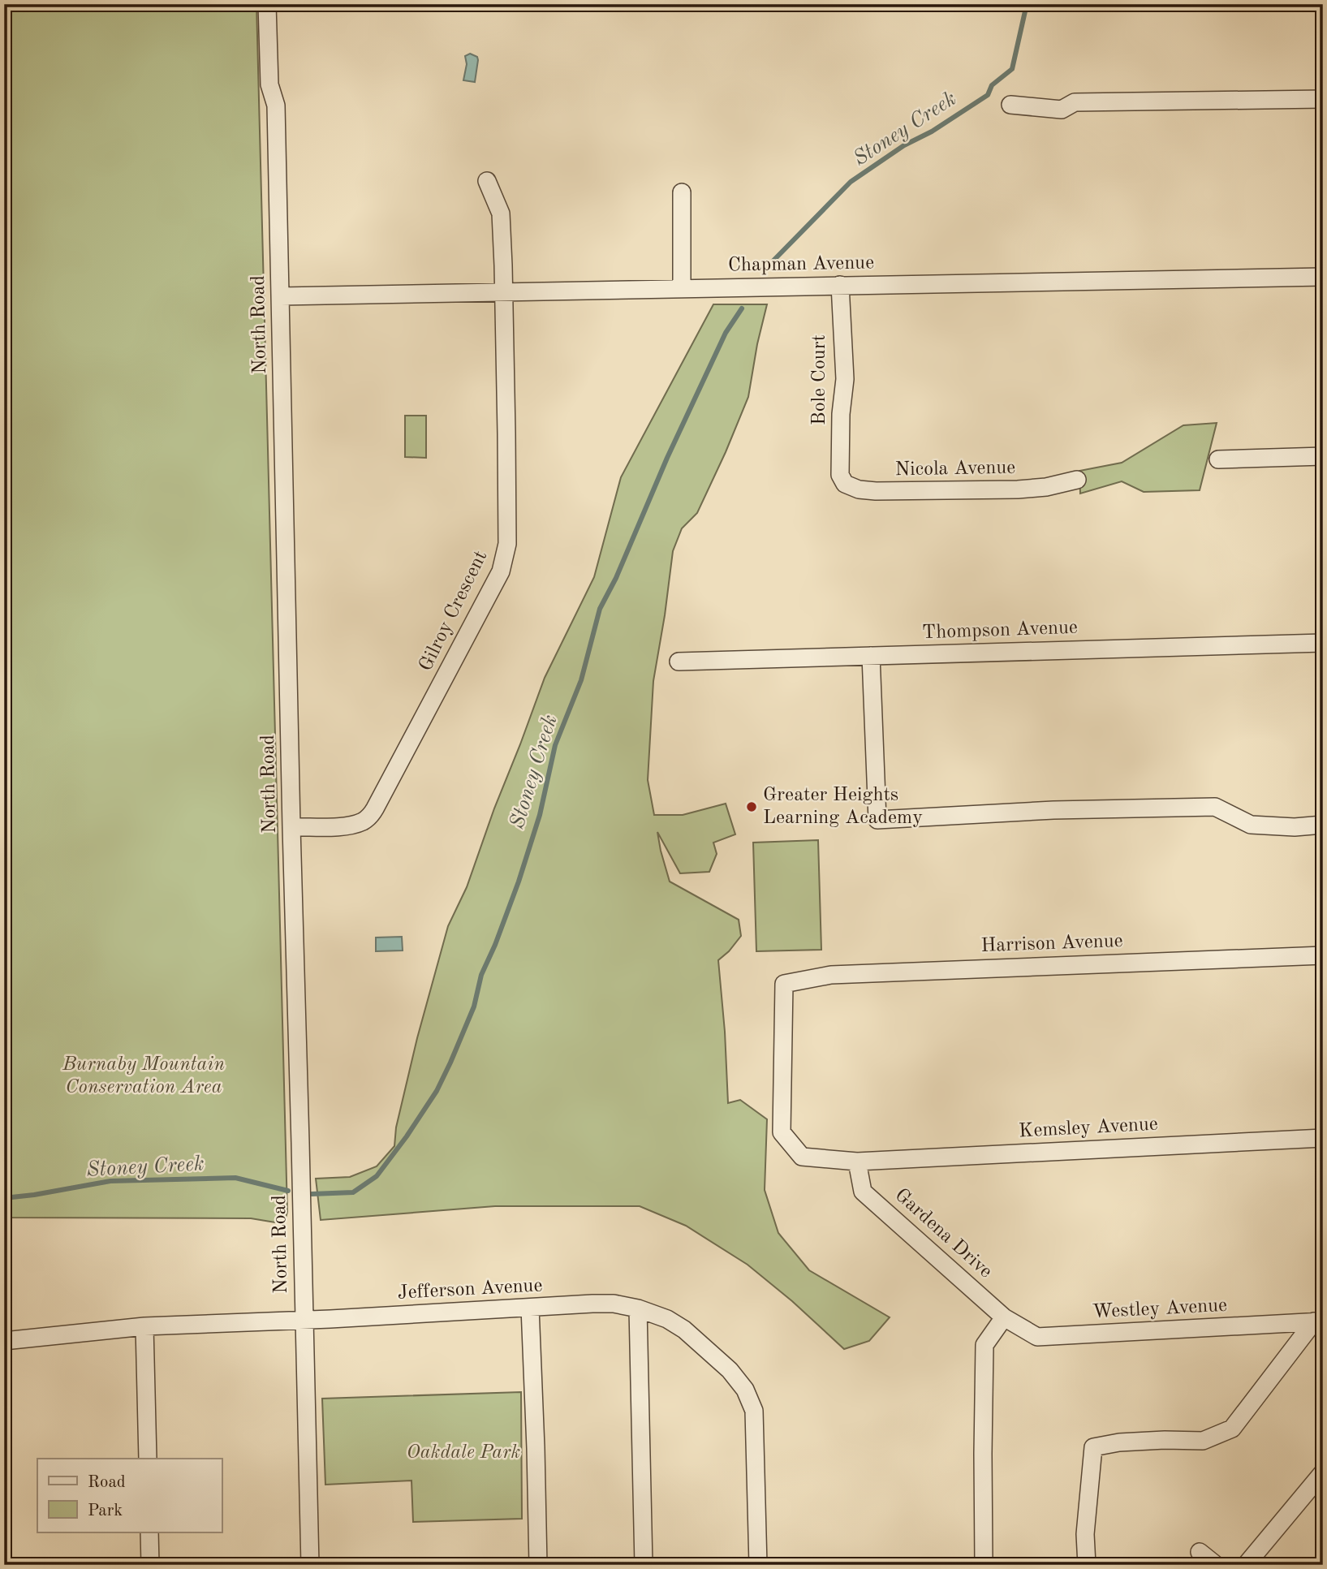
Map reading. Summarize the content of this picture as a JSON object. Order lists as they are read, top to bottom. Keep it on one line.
{"streets":{"street":["Chapman Avenue","North Road","Bole Court","Nicola Avenue","Gilroy Crescent","Thompson Avenue","Harrison Avenue","Kemsley Avenue","Gardena Drive","Jefferson Avenue","Westley Avenue"]},"crossings":[["Chapman Avenue","North Road"],["Chapman Avenue","Bole Court"],["Chapman Avenue","Gilroy Crescent"],["North Road","Gilroy Crescent"],["North Road","Jefferson Avenue"],["Bole Court","Nicola Avenue"],["Harrison Avenue","Kemsley Avenue"],["Harrison Avenue","Gardena Drive"],["Kemsley Avenue","Gardena Drive"],["Gardena Drive","Westley Avenue"]],"water":["Stoney Creek"],"parks":["Burnaby Mountain Conservation Area","Oakdale Park"],"places":["Greater Heights Learning Academy"],"legend":["Road","Park"]}
